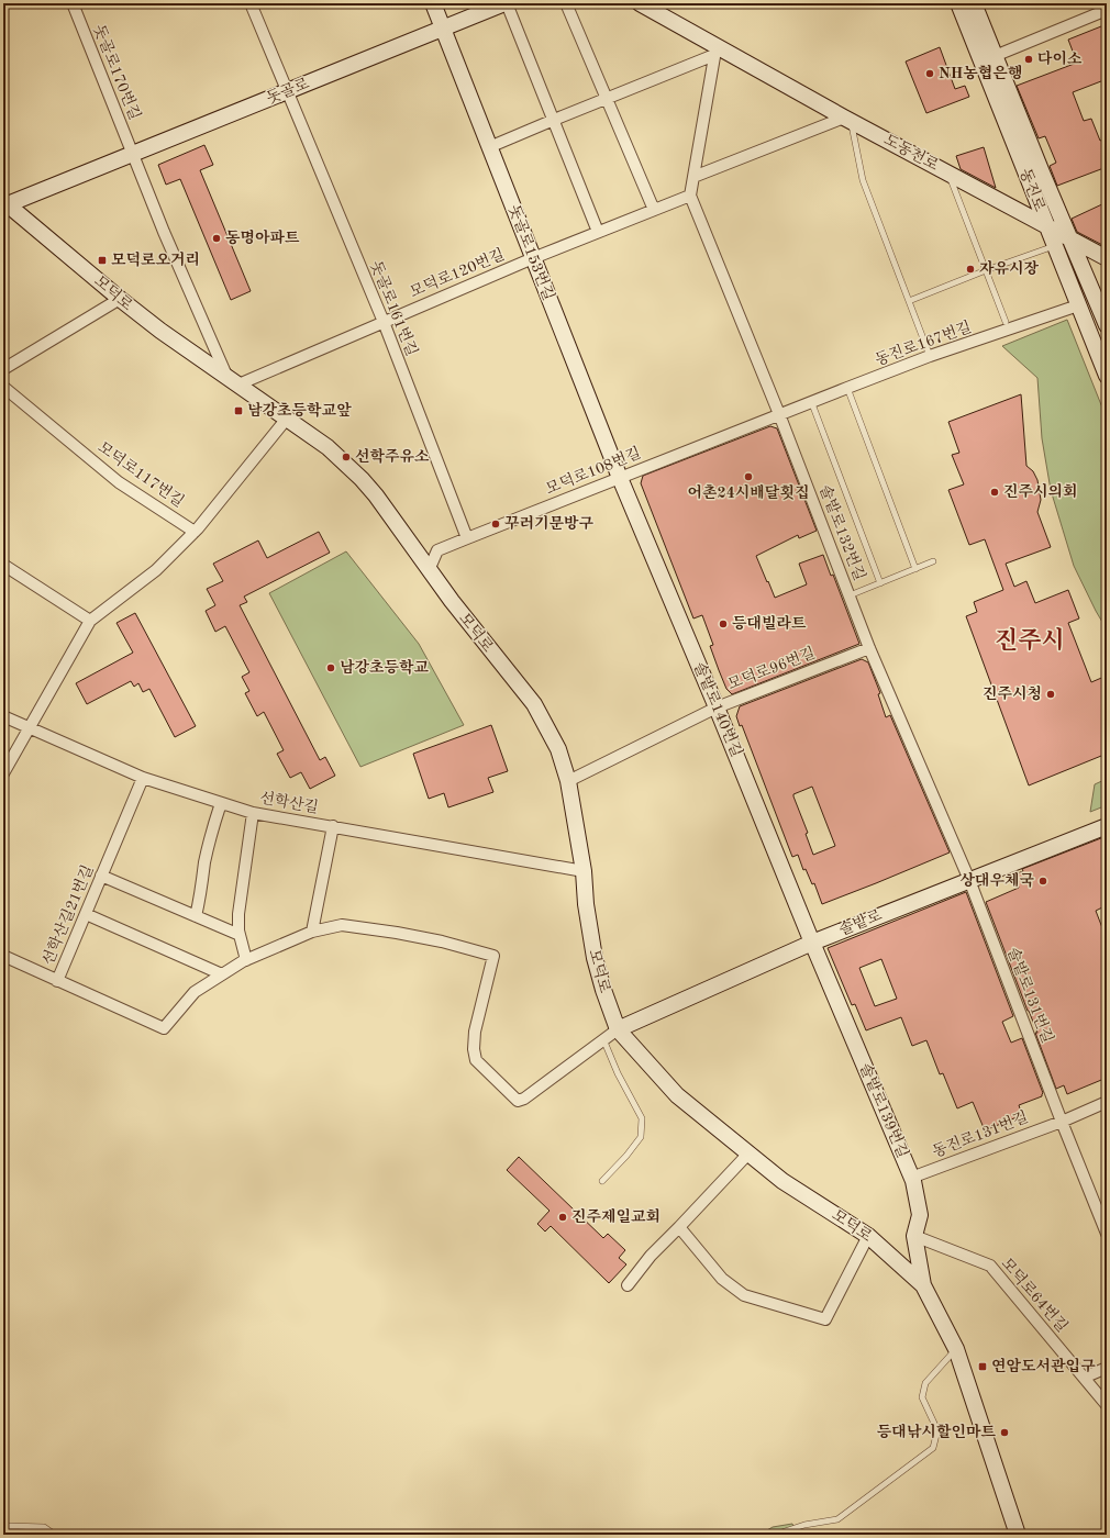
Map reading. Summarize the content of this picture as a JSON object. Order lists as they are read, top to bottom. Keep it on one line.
{"streets":{"street":["돗골로170번길","돗골로","도동천로","동진로","돗골로153번길","모덕로120번길","모덕로","돗골로161번길","동진로167번길","모덕로108번길","모덕로117번길","솔밭로132번길","모덕로96번길","솔밭로140번길","선학산길","선학산길21번길","솔밭로","솔밭로131번길","솔밭로139번길","동진로131번길","모덕로64번길"]},"crossings":[["돗골로170번길","돗골로"],["돗골로170번길","모덕로"],["돗골로","돗골로153번길"],["돗골로","모덕로"],["돗골로","돗골로161번길"],["도동천로","동진로"],["동진로","동진로167번길"],["돗골로153번길","모덕로120번길"],["돗골로153번길","모덕로108번길"],["돗골로153번길","솔밭로140번길"],["모덕로120번길","모덕로"],["모덕로120번길","돗골로161번길"],["모덕로120번길","솔밭로132번길"],["모덕로","모덕로108번길"],["모덕로","모덕로96번길"],["모덕로","선학산길"],["모덕로","솔밭로"],["모덕로","솔밭로139번길"],["돗골로161번길","모덕로108번길"],["동진로167번길","모덕로108번길"],["동진로167번길","솔밭로132번길"],["모덕로108번길","솔밭로132번길"],["모덕로108번길","솔밭로140번길"],["솔밭로132번길","모덕로96번길"],["솔밭로132번길","솔밭로"],["솔밭로132번길","솔밭로131번길"],["모덕로96번길","솔밭로140번길"],["솔밭로140번길","솔밭로"],["솔밭로140번길","솔밭로139번길"],["선학산길","선학산길21번길"],["솔밭로","솔밭로131번길"],["솔밭로","솔밭로139번길"],["솔밭로131번길","동진로131번길"],["솔밭로139번길","동진로131번길"],["솔밭로139번길","모덕로64번길"]],"districts":["진주시"],"places":{"other":["다이소","NH농협은행","동명아파트","자유시장","선학주유소","어촌24시배달횟집","진주시의회","꾸러기문방구","등대빌라트","남강초등학교","진주시청","상대우체국","진주제일교회","등대낚시할인마트"],"transit":["모덕로오거리","남강초등학교앞","연암도서관입구"]}}
